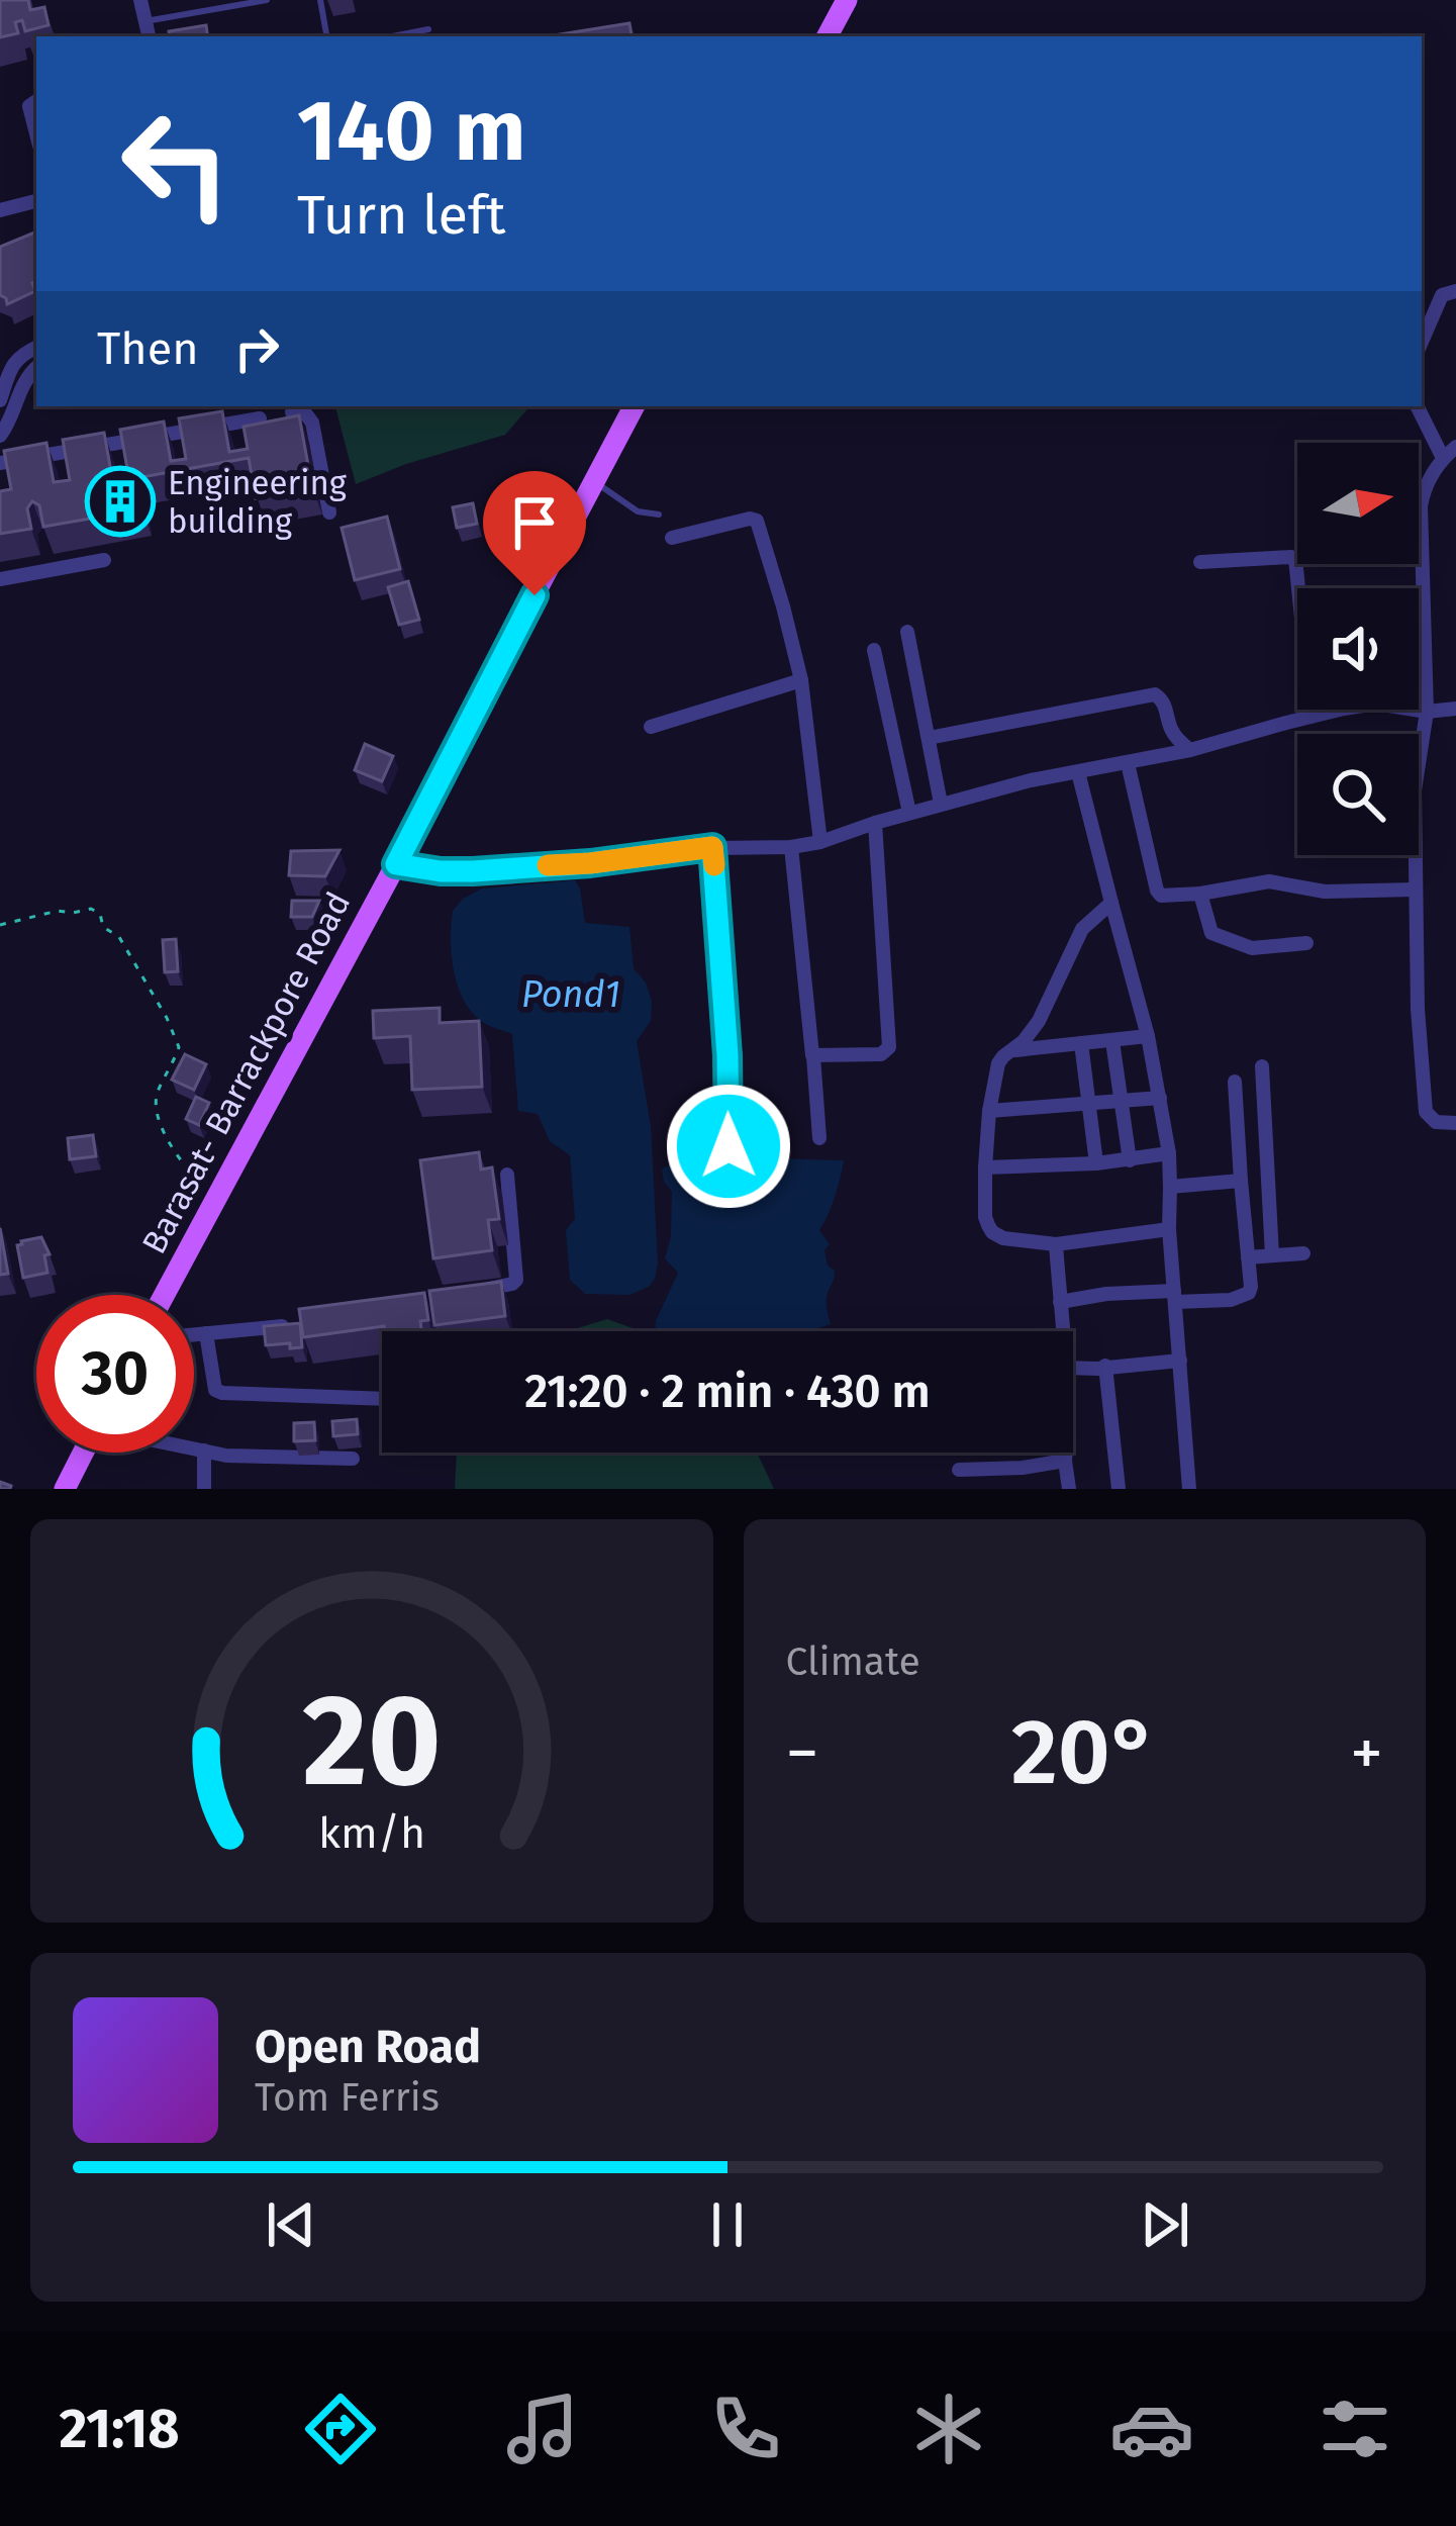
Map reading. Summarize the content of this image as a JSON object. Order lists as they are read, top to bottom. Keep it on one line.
{"streets":{"main road":["Barasat- Barrackpore Road"]},"water":["Pond1"],"places":{"building":["Engineering building"]},"north":"right","page":{"turn":["140 m","Turn left"],"then":"Then","limit":"30","trip":"21:20 · 2 min · 430 m","tile":"Climate","heat":["−","20°","+"],"song":["Open Road","Tom Ferris"],"tabs":"21:18","gauge":["20","km/h"]}}
